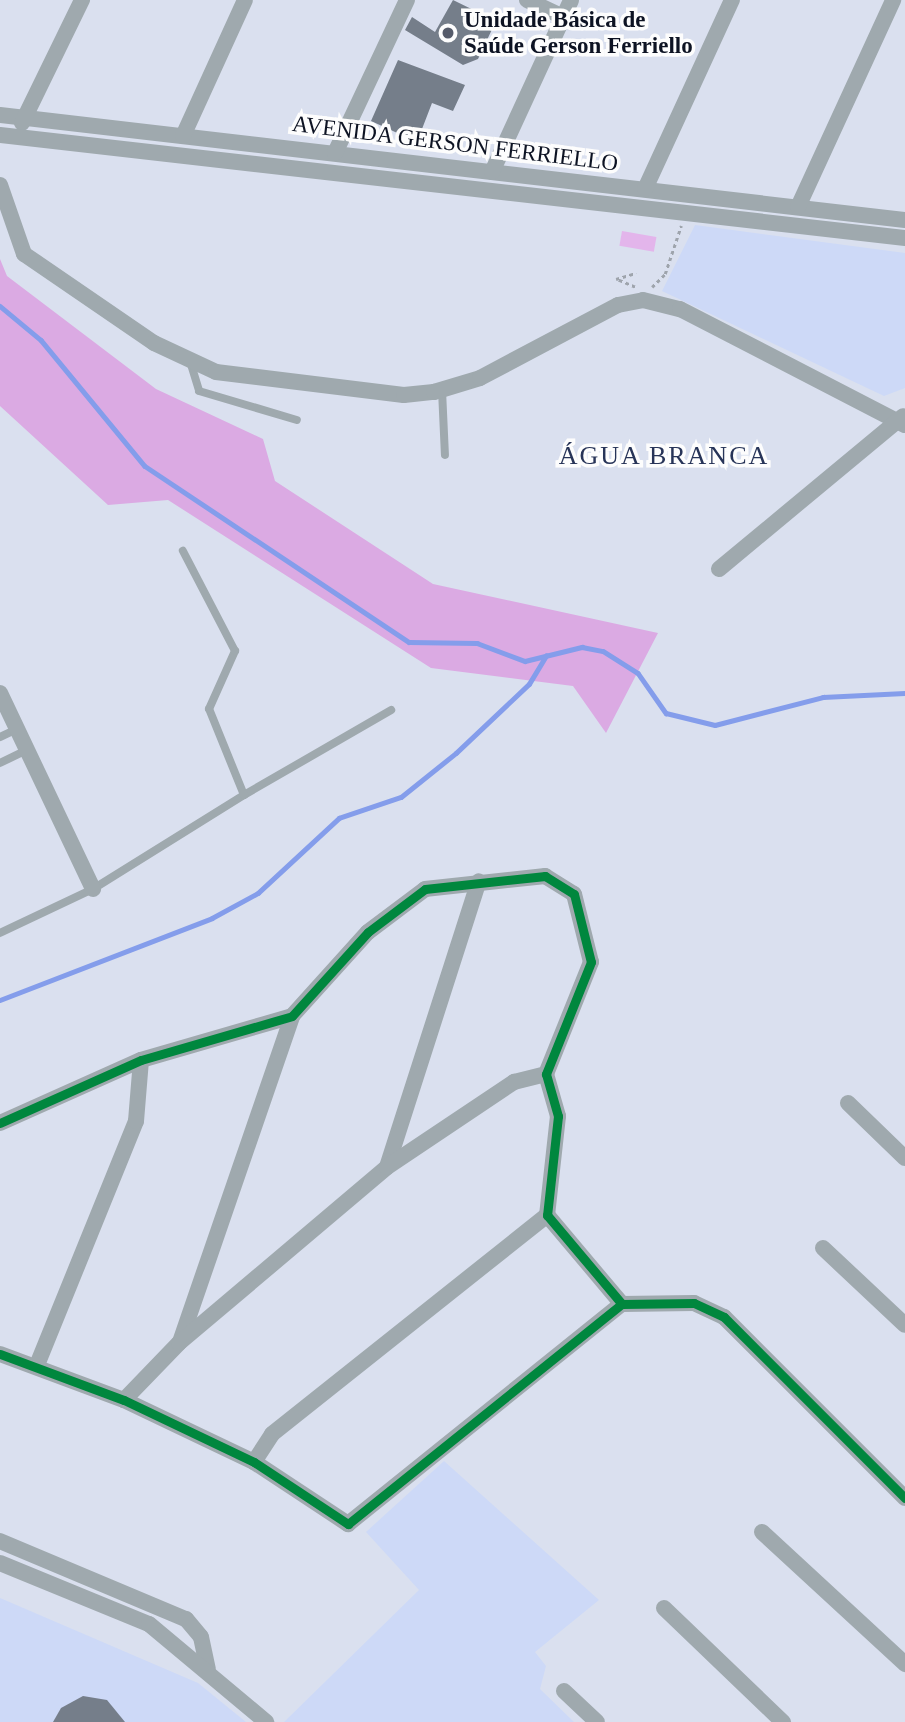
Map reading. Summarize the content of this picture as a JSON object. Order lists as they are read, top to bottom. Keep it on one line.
{"streets":{"street":["AVENIDA GERSON FERRIELLO"]},"districts":["ÁGUA BRANCA"],"places":["Unidade Básica de Saúde Gerson Ferriello"]}
